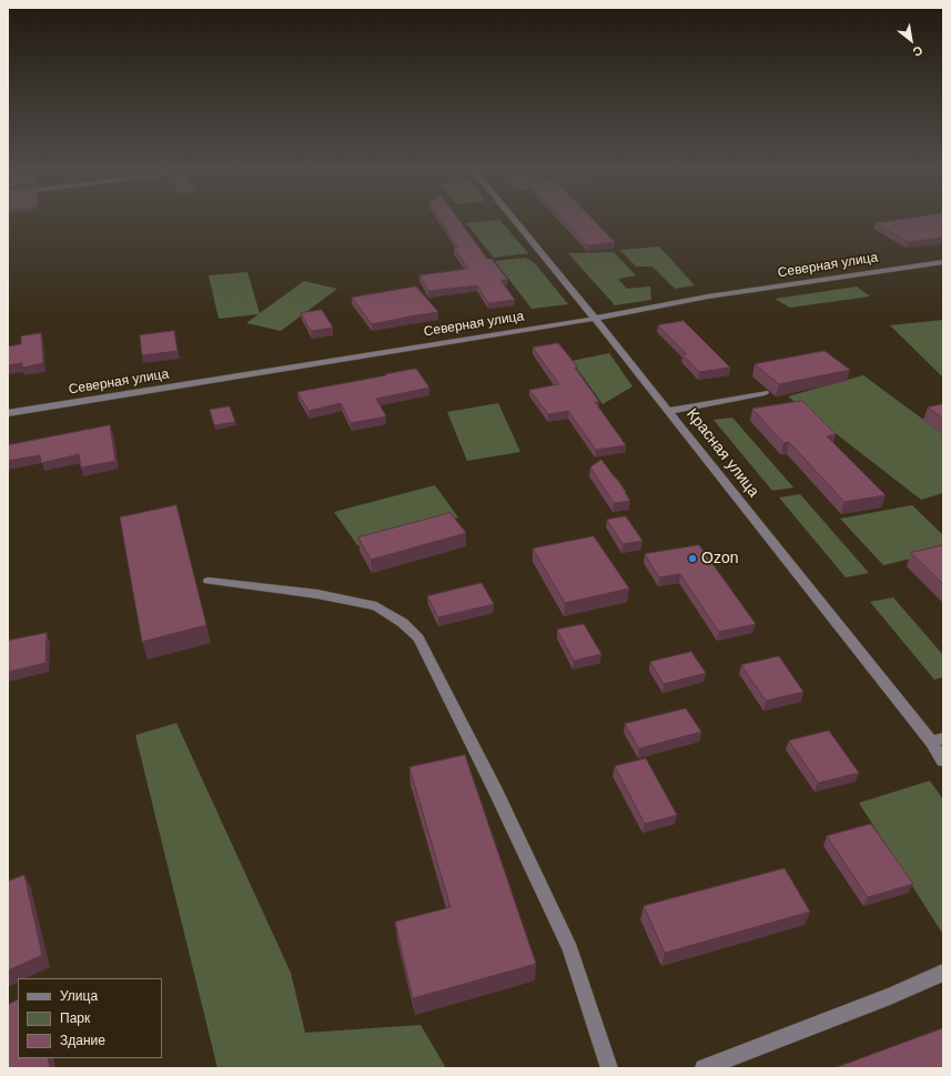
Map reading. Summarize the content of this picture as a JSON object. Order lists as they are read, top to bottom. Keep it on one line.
{"streets":{"street":["Северная улица","Красная улица"]},"crossings":[["Северная улица","Красная улица"]],"places":["Ozon"],"legend":["Улица","Парк","Здание"],"north":"bottom right"}
